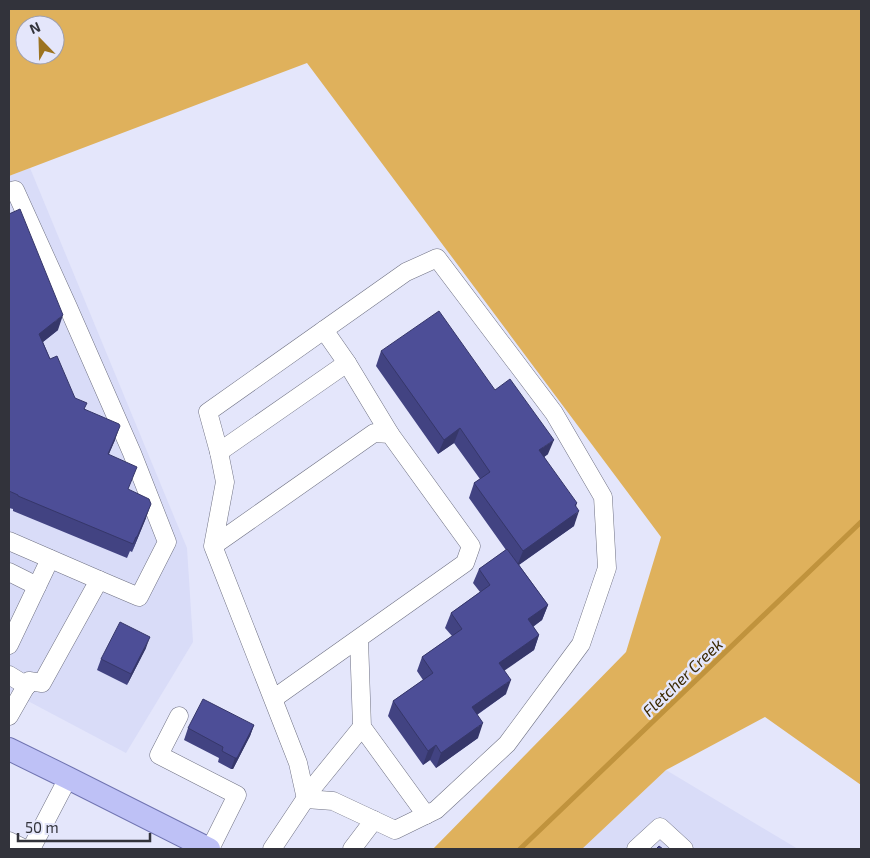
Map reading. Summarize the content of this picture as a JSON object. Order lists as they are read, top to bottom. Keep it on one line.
{"water":["Fletcher Creek"],"scale_bar":"50 m","north":"top left"}
